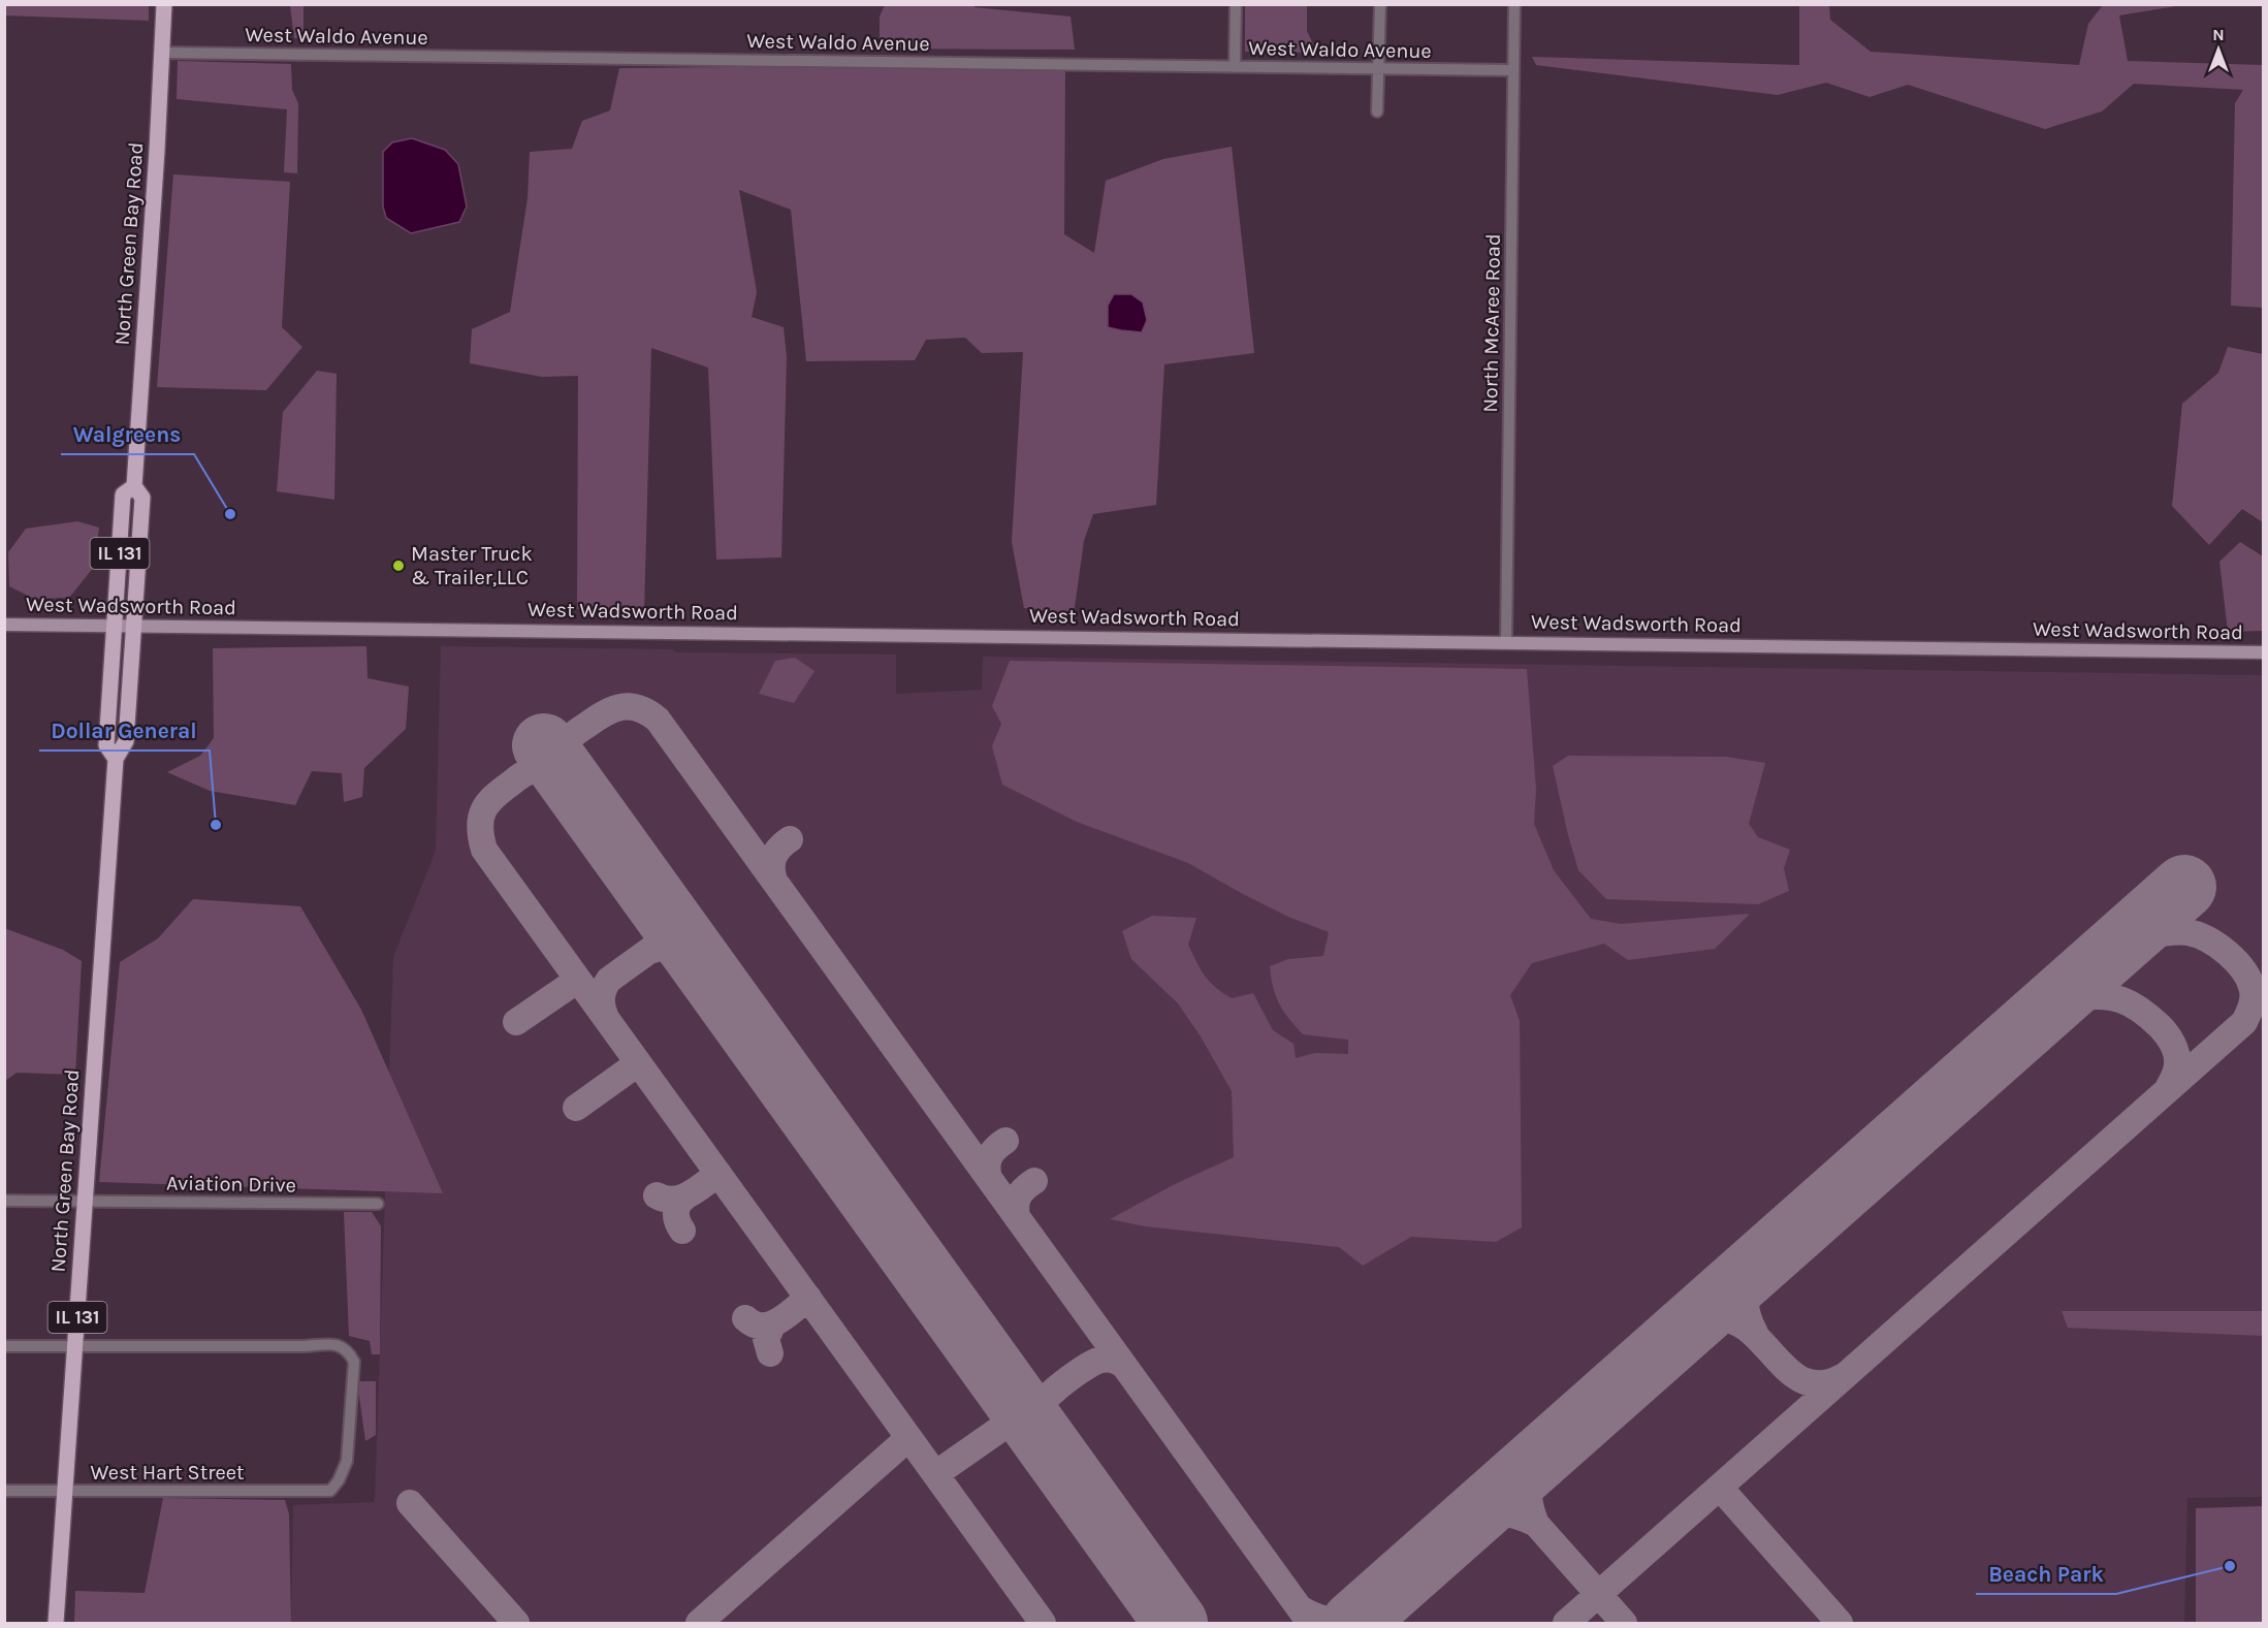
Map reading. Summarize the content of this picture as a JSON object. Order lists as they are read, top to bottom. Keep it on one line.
{"streets":{"main road":["North Green Bay Road","IL 131","West Wadsworth Road"],"street":["West Waldo Avenue","North McAree Road","Aviation Drive","West Hart Street"]},"crossings":[["West Waldo Avenue","North Green Bay Road"],["West Waldo Avenue","North McAree Road"],["North Green Bay Road","West Wadsworth Road"],["North Green Bay Road","Aviation Drive"],["North Green Bay Road","West Hart Street"],["North McAree Road","West Wadsworth Road"]],"places":["Walgreens","Master Truck & Trailer,LLC","Dollar General","Beach Park"],"north":"top"}
